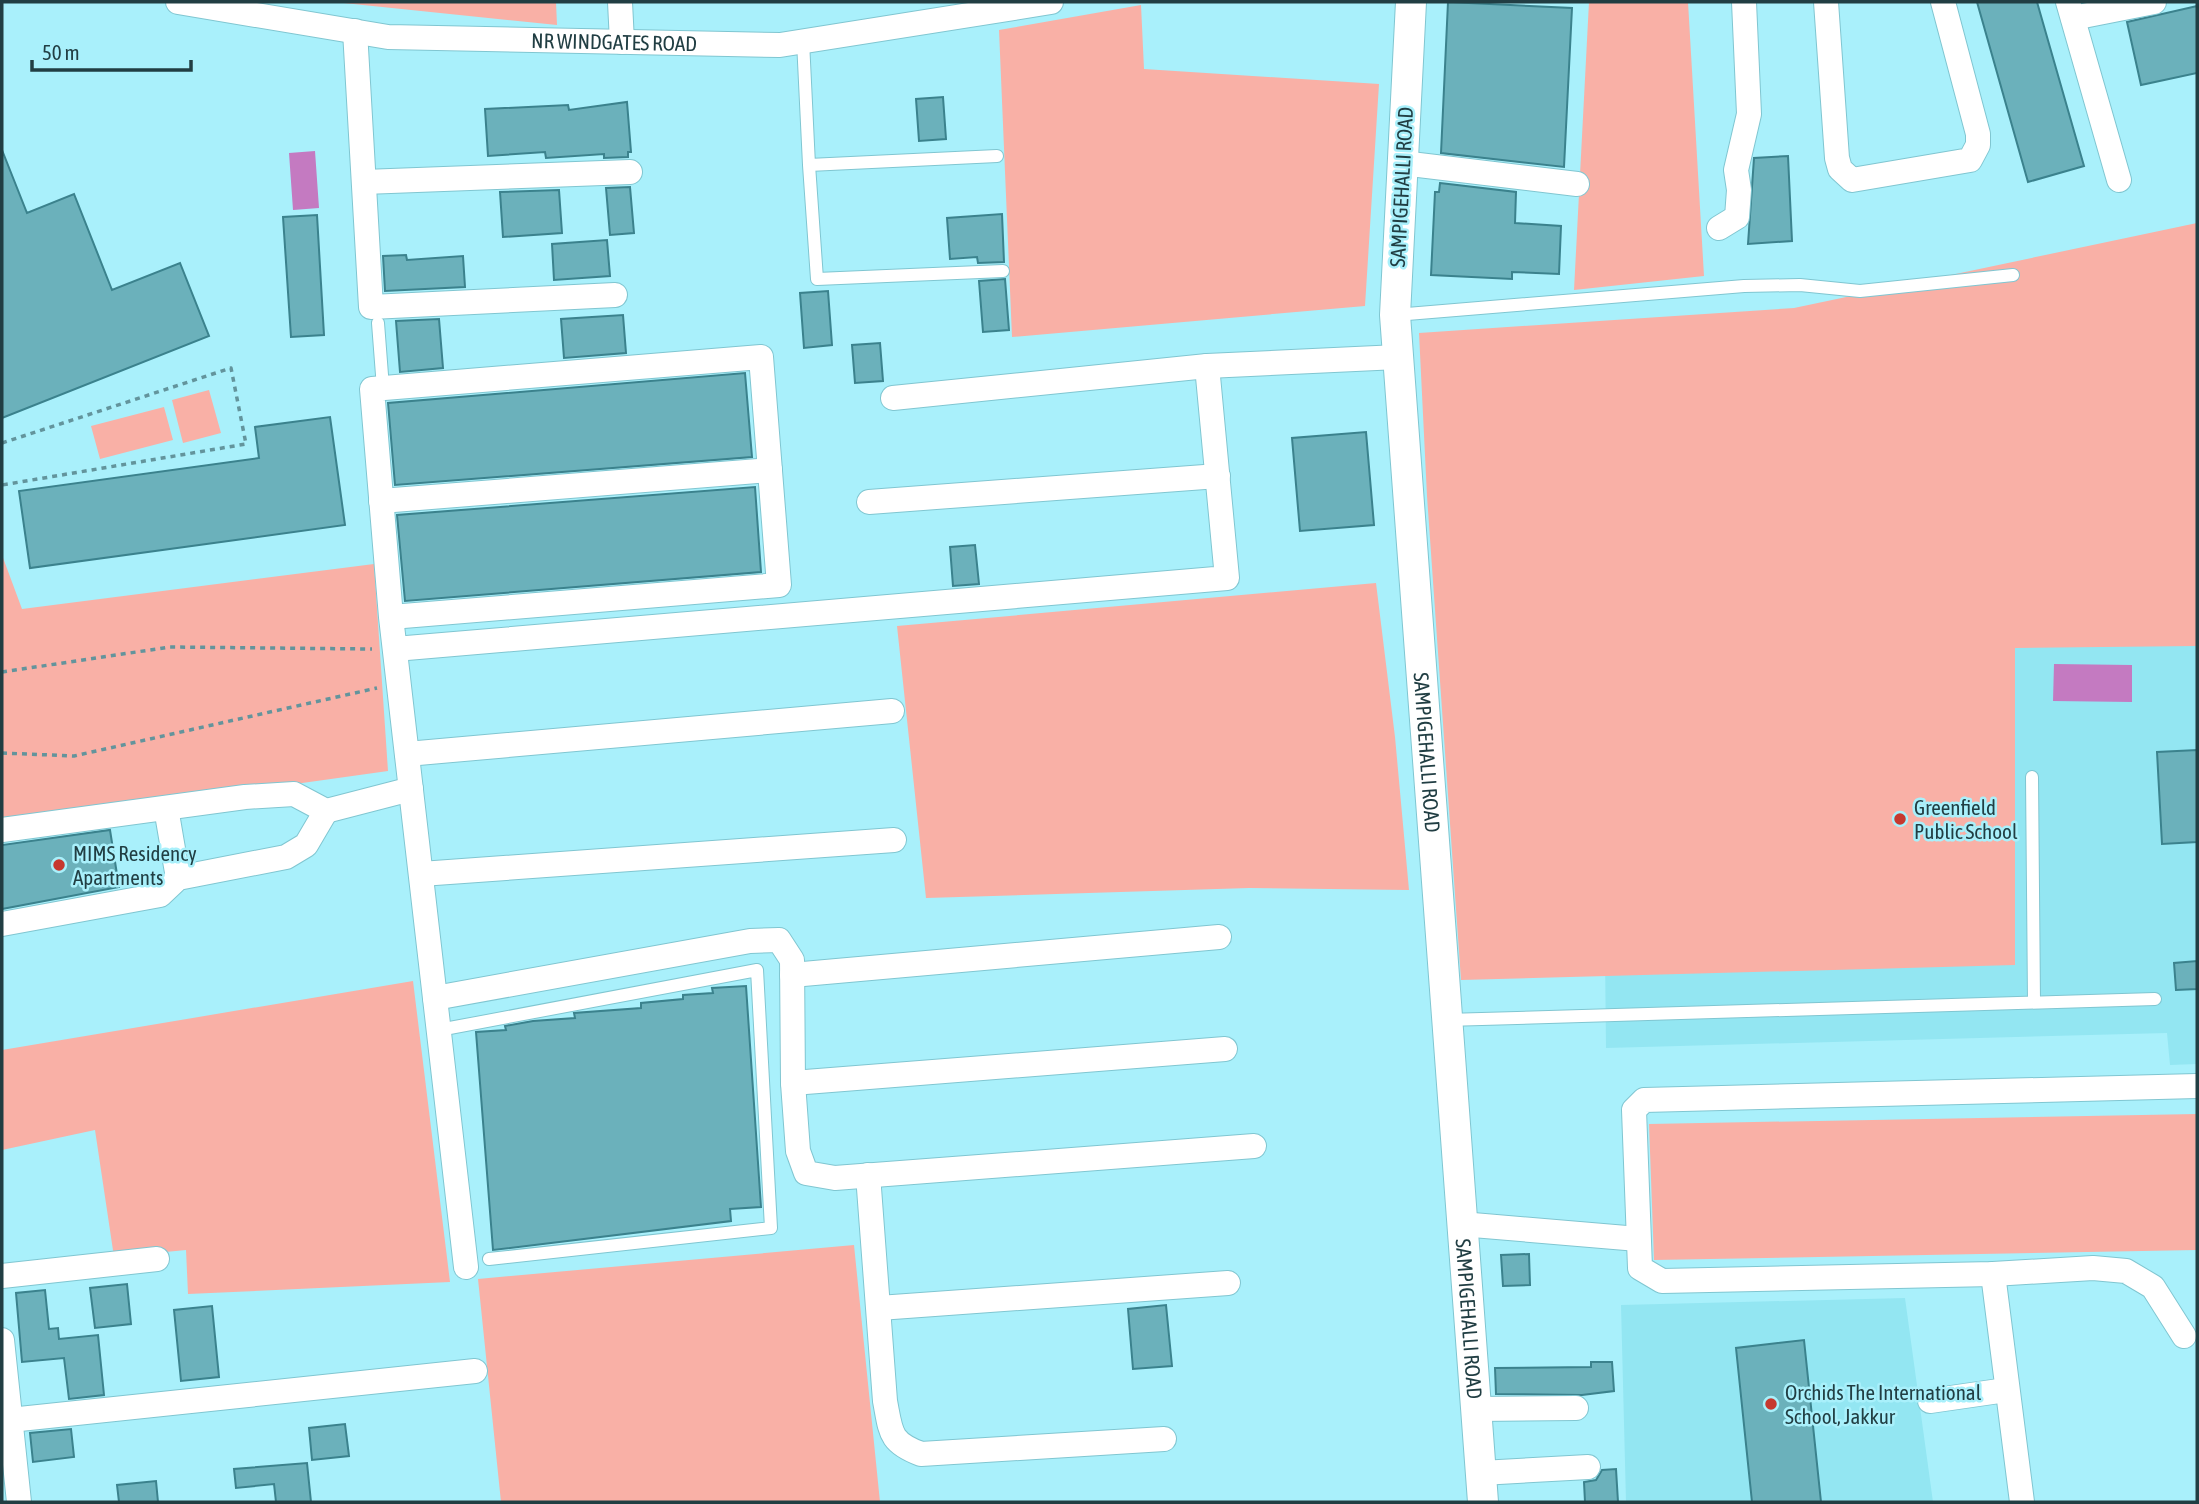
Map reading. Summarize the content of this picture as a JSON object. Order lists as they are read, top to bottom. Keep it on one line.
{"streets":{"street":["NR WINDGATES ROAD","SAMPIGEHALLI ROAD"]},"places":["Greenfield Public School","MIMS Residency Apartments","Orchids The International School, Jakkur"],"scale_bar":"50 m"}
